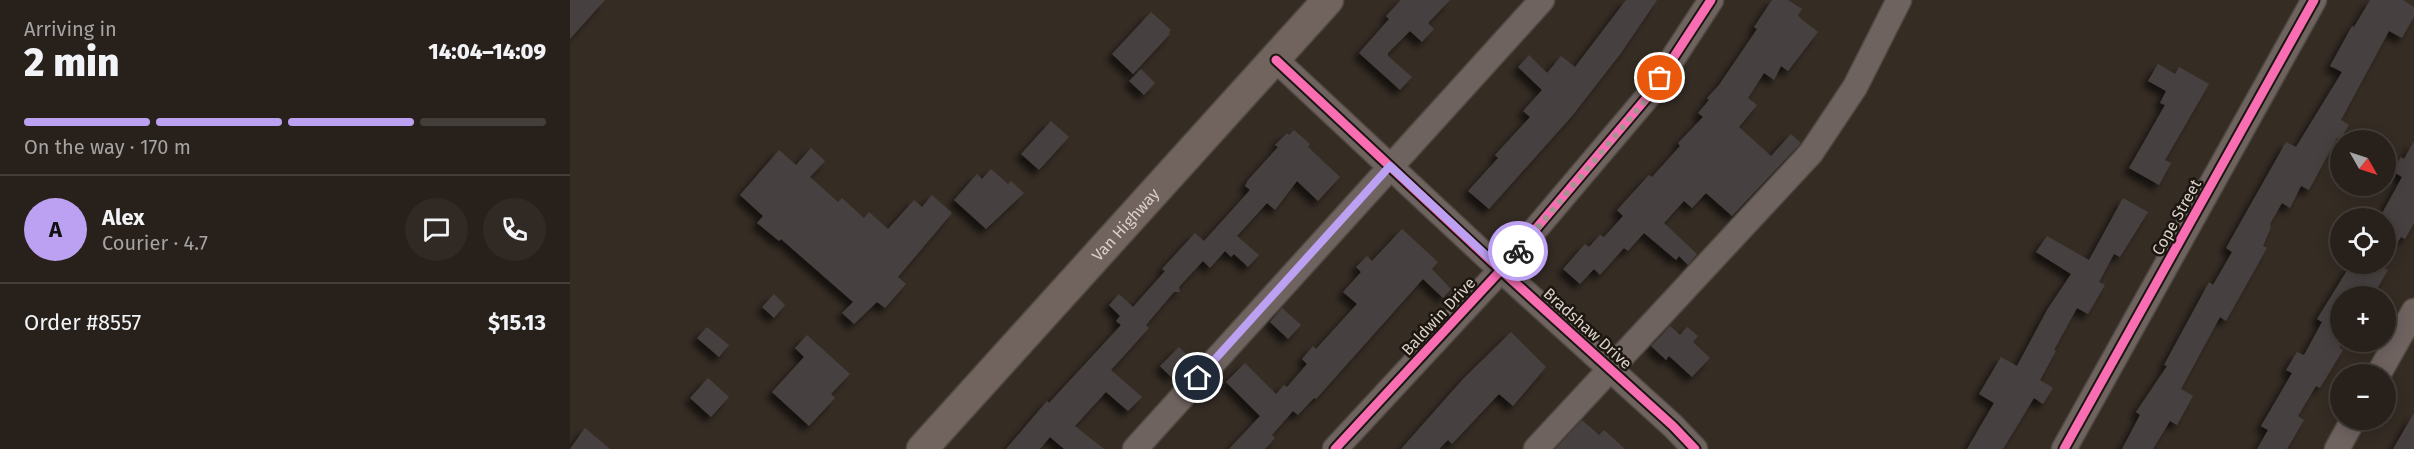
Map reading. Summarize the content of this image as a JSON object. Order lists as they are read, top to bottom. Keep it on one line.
{"streets":{"main road":["Van Highway"],"street":["Cope Street","Baldwin Drive","Bradshaw Drive"]},"crossings":[["Van Highway","Bradshaw Drive"],["Baldwin Drive","Bradshaw Drive"]],"north":"bottom right","page":{"heading":["2 min","Arriving in","14:04–14:09"],"panel":["Alex","Courier · 4.7","Order #8557","$15.13"],"bar":"On the way · 170 m","map_buttons":["+","−"],"round":"A"}}
